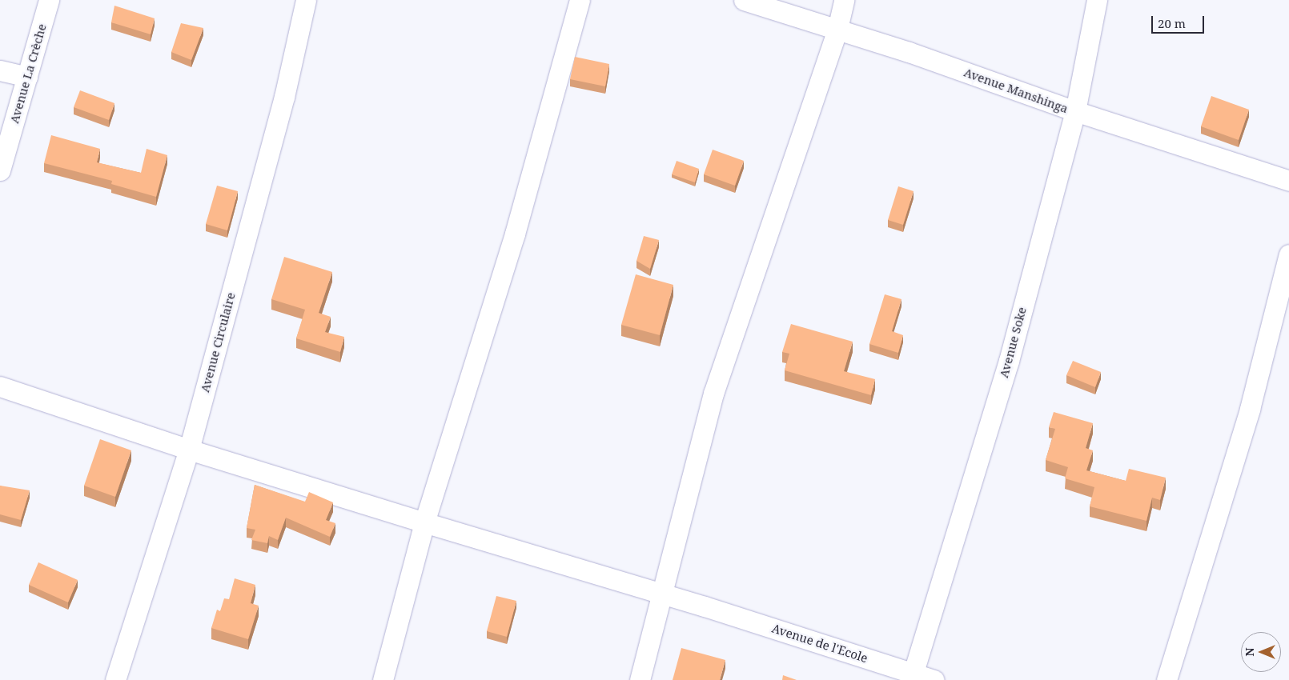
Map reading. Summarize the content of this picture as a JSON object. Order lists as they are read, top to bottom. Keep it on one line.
{"streets":{"street":["Avenue La Crèche","Avenue Manshinga","Avenue Circulaire","Avenue Soke","Avenue de l'Ecole"]},"crossings":[["Avenue Manshinga","Avenue Soke"],["Avenue Circulaire","Avenue de l'Ecole"],["Avenue Soke","Avenue de l'Ecole"]],"scale_bar":"20 m","north":"left"}
